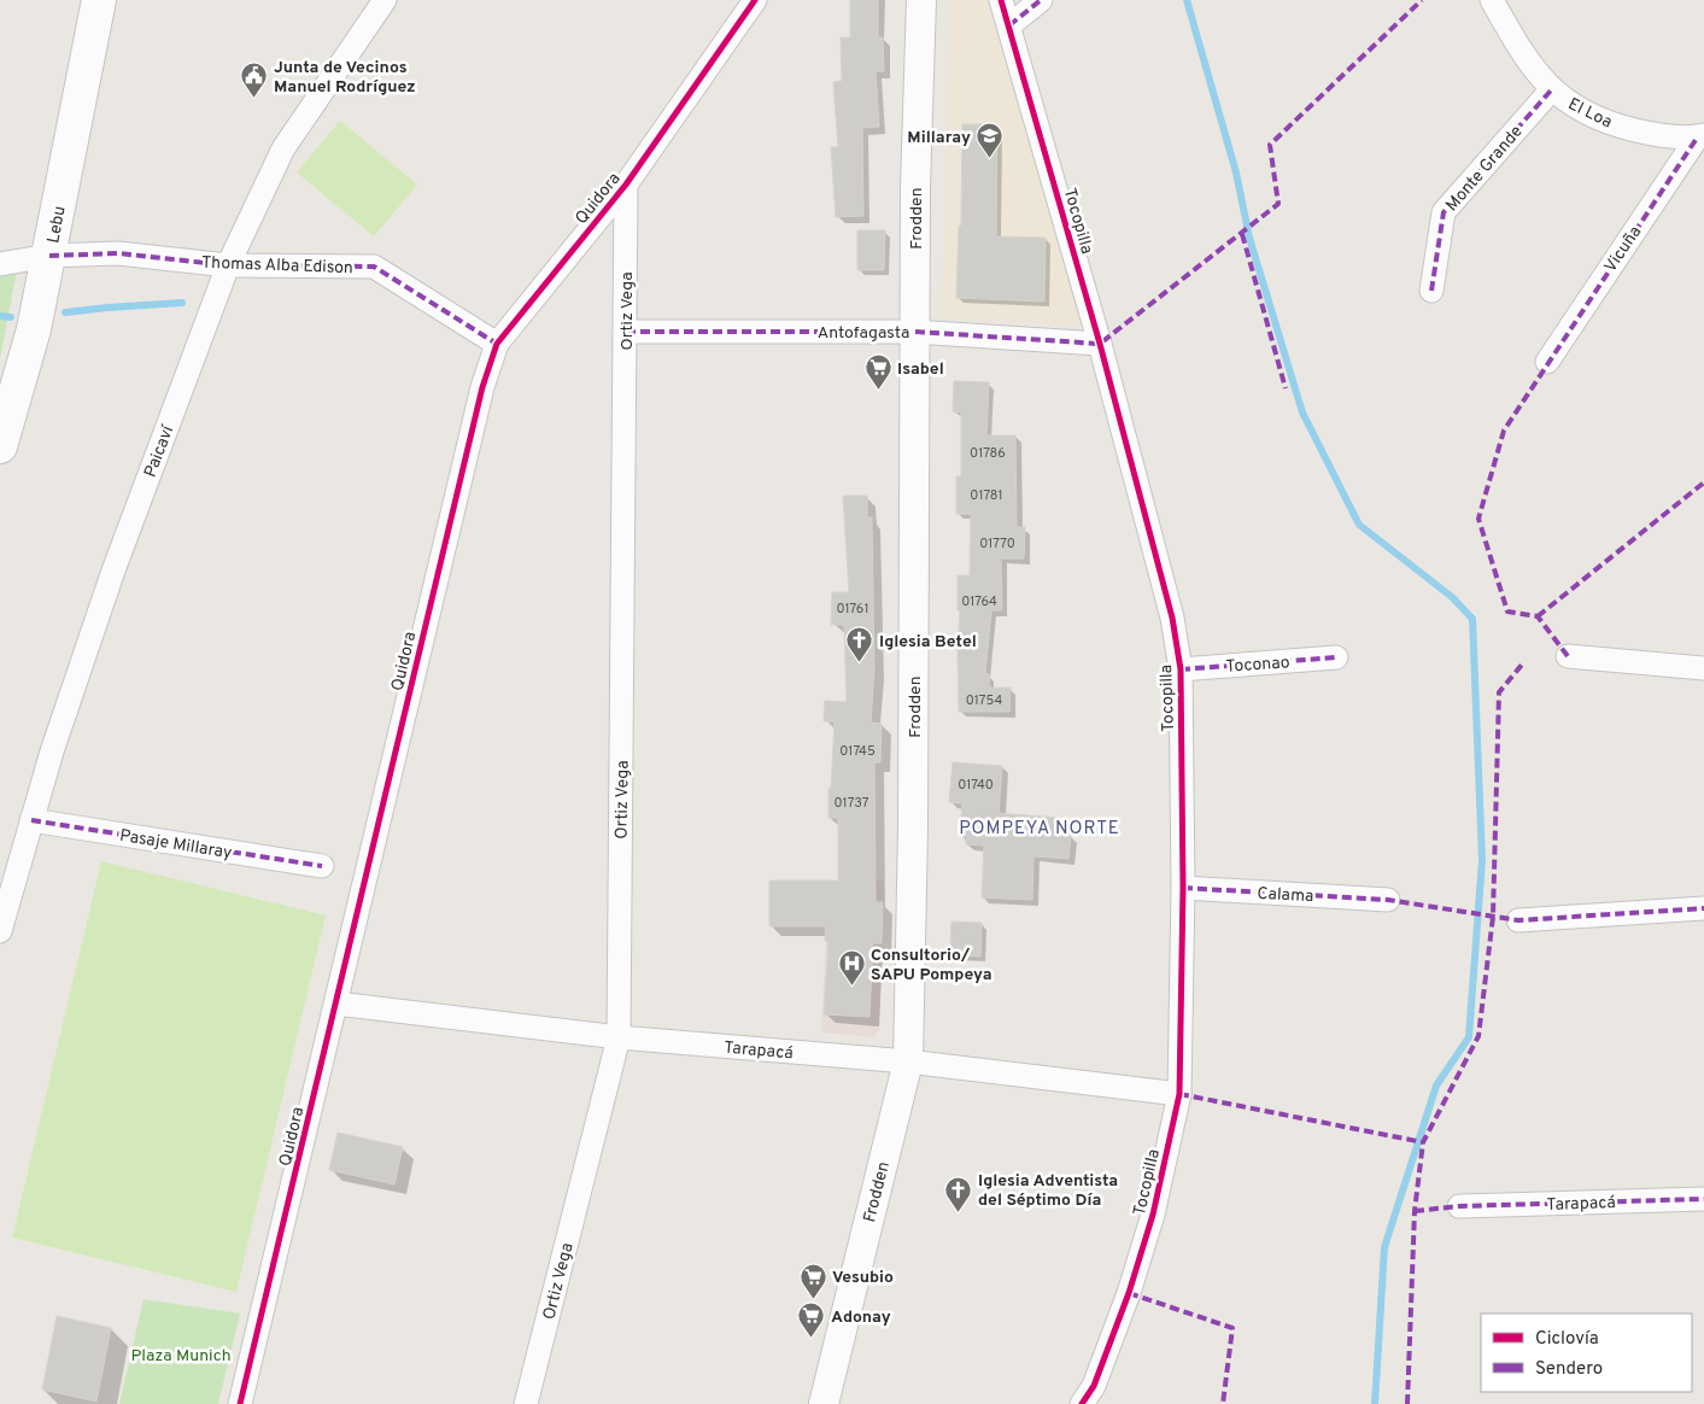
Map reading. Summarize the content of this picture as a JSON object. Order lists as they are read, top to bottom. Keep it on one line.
{"streets":{"main road":["Lebu"],"street":["El Loa","Monte Grande","Quidora","Frodden","Tocopilla","Vicuña","Thomas Alba Edison","Ortiz Vega","Antofagasta","Paicaví","Toconao","Pasaje Millaray","Calama","Tarapacá"]},"crossings":[["El Loa","Monte Grande"],["El Loa","Vicuña"],["Quidora","Thomas Alba Edison"],["Quidora","Ortiz Vega"],["Quidora","Tarapacá"],["Frodden","Antofagasta"],["Frodden","Tarapacá"],["Tocopilla","Antofagasta"],["Tocopilla","Toconao"],["Tocopilla","Calama"],["Tocopilla","Tarapacá"],["Lebu","Thomas Alba Edison"],["Thomas Alba Edison","Paicaví"],["Ortiz Vega","Antofagasta"],["Ortiz Vega","Tarapacá"],["Paicaví","Pasaje Millaray"]],"districts":["POMPEYA NORTE"],"parks":["Plaza Munich"],"places":{"public building":["Junta de Vecinos Manuel Rodríguez"],"school or university":["Millaray"],"supermarket":["Isabel","Vesubio","Adonay"],"church":["Iglesia Betel","Iglesia Adventista del Séptimo Día"],"hospital":["Consultorio/ SAPU Pompeya"]},"house_numbers":["01786","01781","01770","01764","01761","01754","01745","01740","01737"],"legend":["Ciclovía","Sendero"]}
